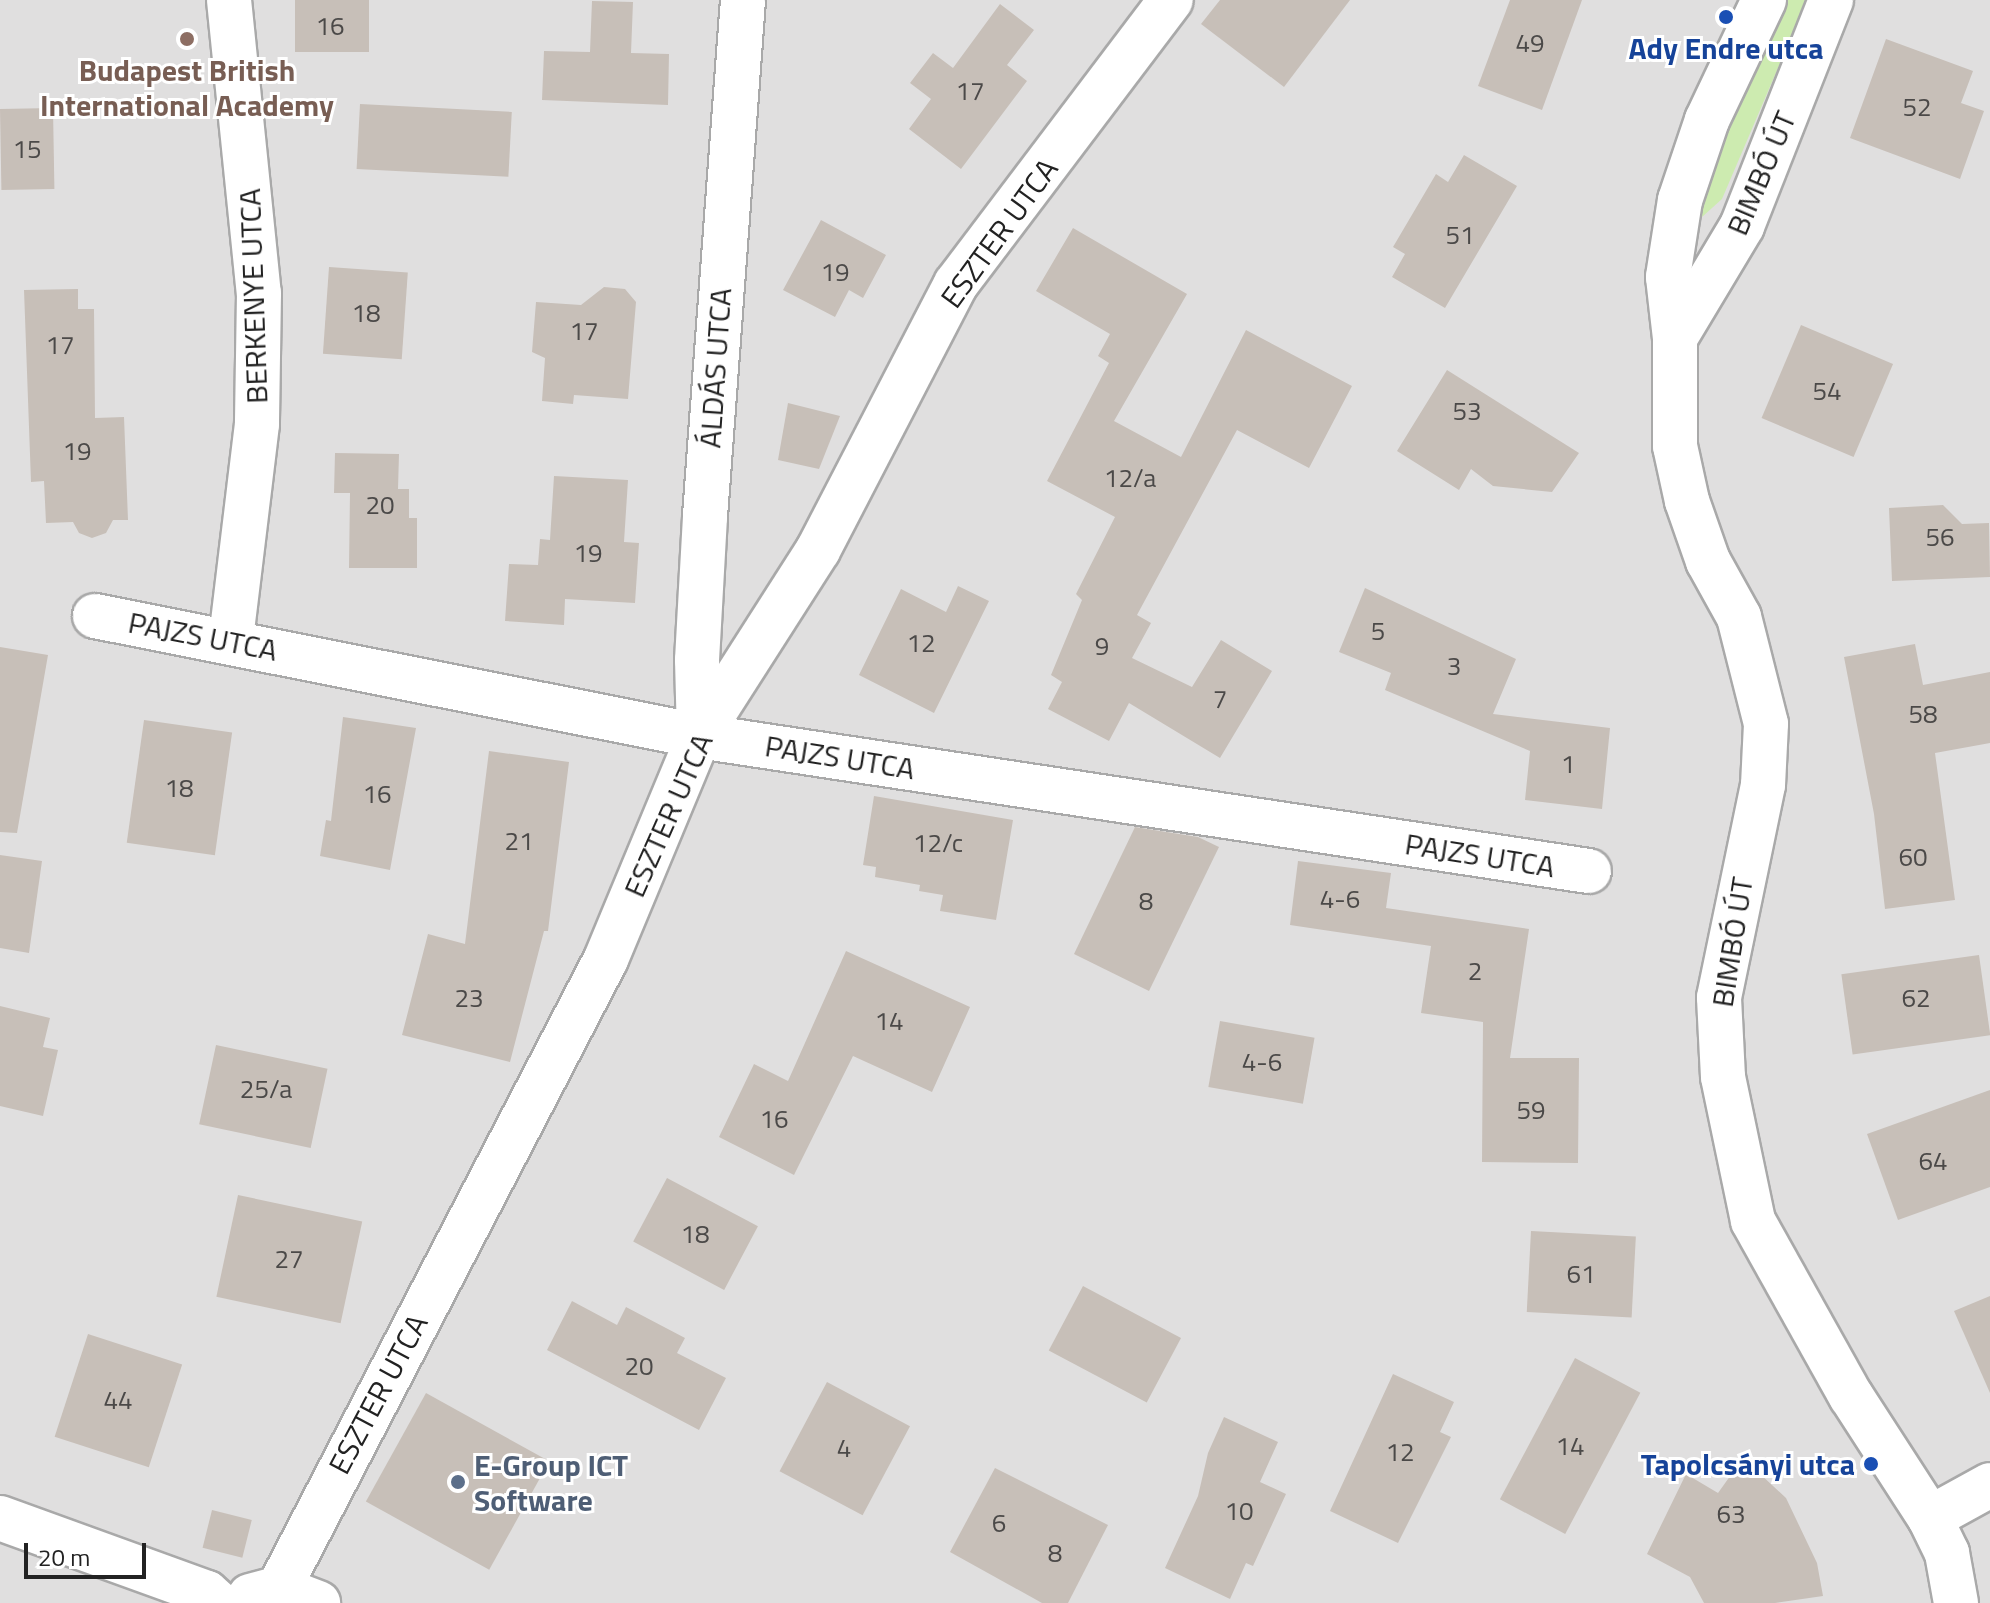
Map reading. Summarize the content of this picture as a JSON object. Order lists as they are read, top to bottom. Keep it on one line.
{"streets":{"street":["BIMBÓ ÚT","ESZTER UTCA","BERKENYE UTCA","ÁLDÁS UTCA","PAJZS UTCA"]},"crossings":[["ESZTER UTCA","ÁLDÁS UTCA"],["ESZTER UTCA","PAJZS UTCA"],["BERKENYE UTCA","PAJZS UTCA"],["ÁLDÁS UTCA","PAJZS UTCA"]],"places":["Ady Endre utca","Budapest British International Academy","Tapolcsányi utca","E-Group ICT Software"],"house_numbers":["16","49","17","52","15","51","19","18","17","17","54","53","19","12/a","20","56","19","5","12","9","3","7","58","1","18","16","21","12/c","60","4-6","8","2","23","62","14","4-6","25/a","59","16","64","18","27","61","20","44","14","4","12","10","63","6","8"],"scale_bar":"20 m"}
